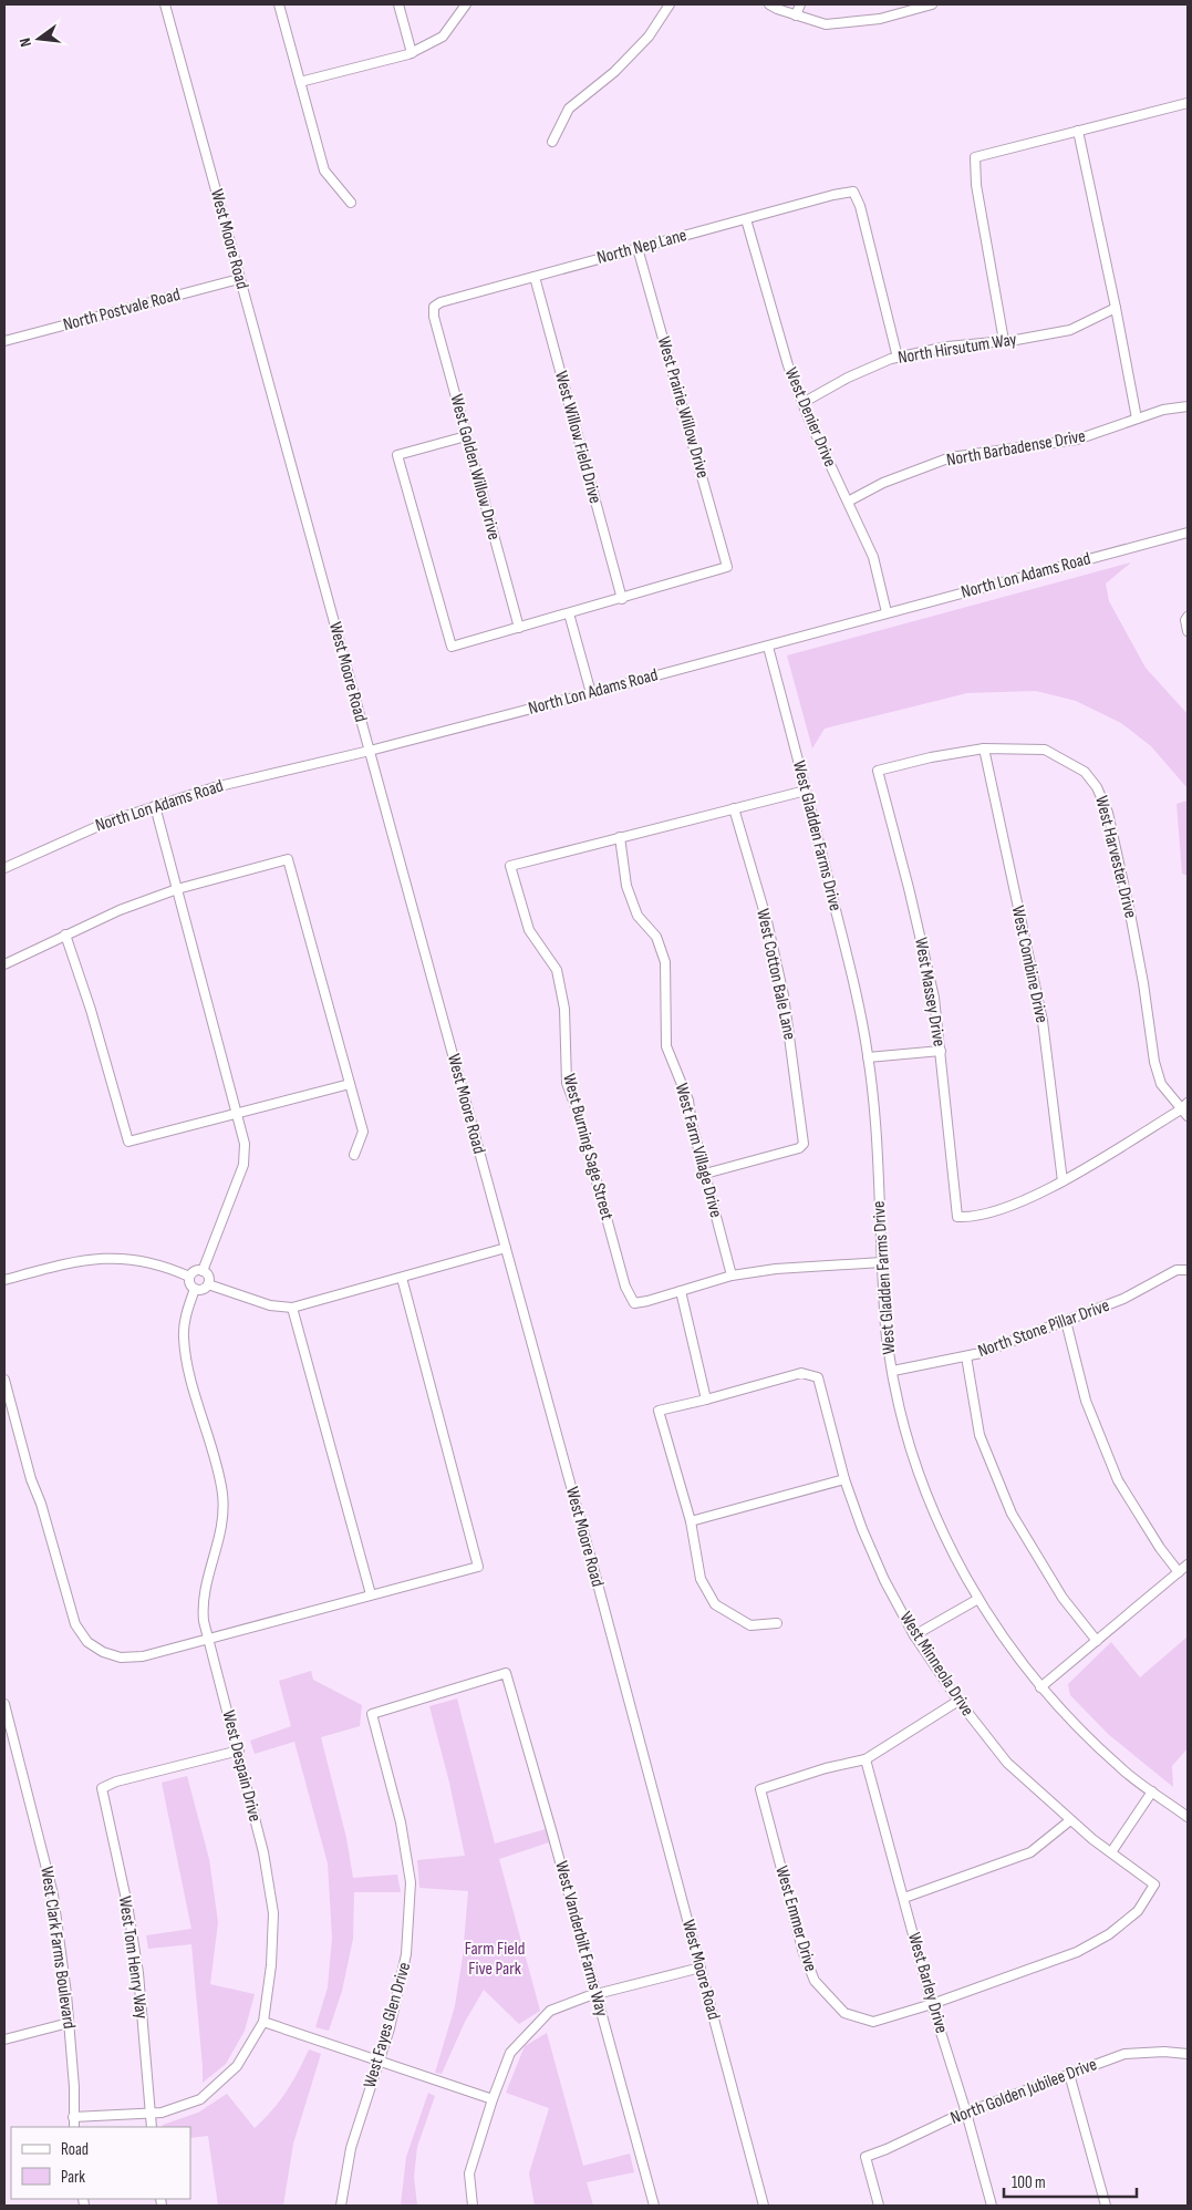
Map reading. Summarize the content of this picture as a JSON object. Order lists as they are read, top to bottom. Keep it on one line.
{"streets":{"street":["West Moore Road","North Nep Lane","North Postvale Road","North Hirsutum Way","West Prairie Willow Drive","West Denier Drive","West Willow Field Drive","North Barbadense Drive","West Golden Willow Drive","North Lon Adams Road","West Gladden Farms Drive","West Harvester Drive","West Combine Drive","West Cotton Bale Lane","West Massey Drive","West Burning Sage Street","West Farm Village Drive","North Stone Pillar Drive","West Minneola Drive","West Despain Drive","West Emmer Drive","West Vanderbilt Farms Way","West Clark Farms Boulevard","West Tom Henry Way","West Barley Drive","West Fayes Glen Drive","North Golden Jubilee Drive"]},"crossings":[["West Moore Road","North Postvale Road"],["West Moore Road","North Lon Adams Road"],["North Nep Lane","North Hirsutum Way"],["North Nep Lane","West Prairie Willow Drive"],["North Nep Lane","West Denier Drive"],["North Nep Lane","West Willow Field Drive"],["North Nep Lane","West Golden Willow Drive"],["North Hirsutum Way","West Denier Drive"],["West Prairie Willow Drive","West Willow Field Drive"],["West Denier Drive","North Barbadense Drive"],["West Denier Drive","North Lon Adams Road"],["North Lon Adams Road","West Gladden Farms Drive"],["West Gladden Farms Drive","North Stone Pillar Drive"],["West Harvester Drive","West Combine Drive"],["West Harvester Drive","West Massey Drive"],["West Combine Drive","West Massey Drive"],["West Cotton Bale Lane","West Farm Village Drive"],["West Burning Sage Street","West Farm Village Drive"],["West Minneola Drive","West Emmer Drive"],["West Despain Drive","West Clark Farms Boulevard"],["West Despain Drive","West Tom Henry Way"],["West Emmer Drive","West Barley Drive"],["West Vanderbilt Farms Way","West Fayes Glen Drive"],["West Barley Drive","North Golden Jubilee Drive"]],"parks":["Farm Field Five Park"],"legend":["Road","Park"],"scale_bar":"100 m","north":"left"}
